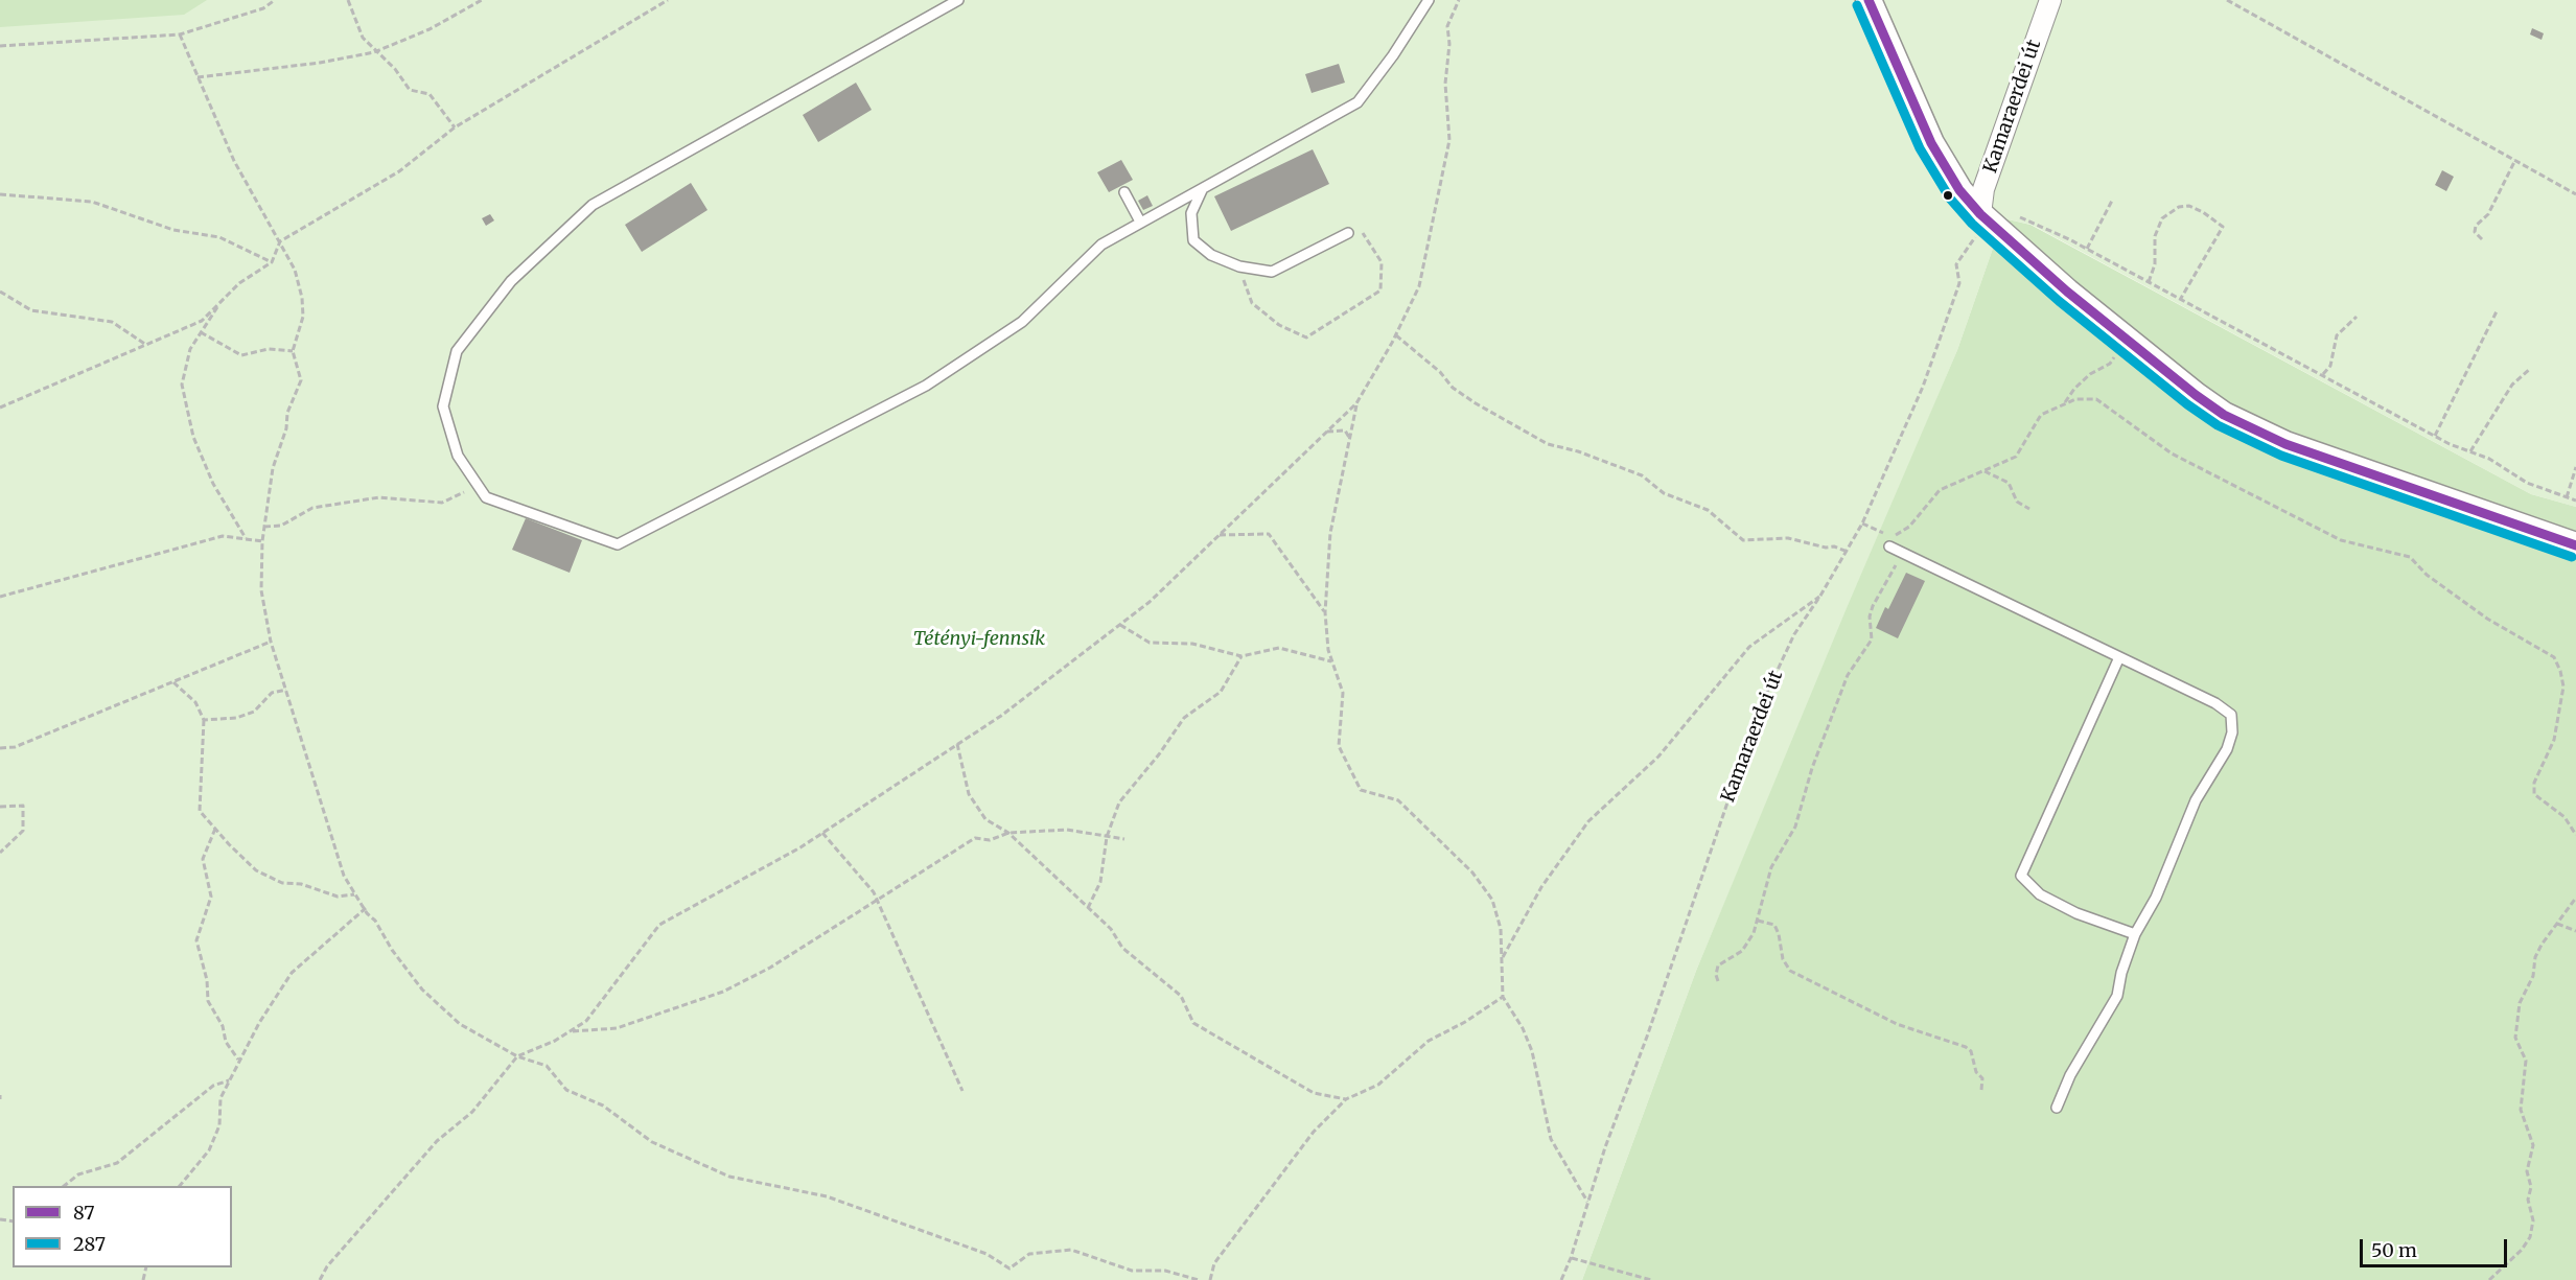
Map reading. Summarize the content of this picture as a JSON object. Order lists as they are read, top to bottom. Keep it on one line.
{"streets":{"street":["Kamaraerdei út"]},"parks":["Tétényi-fennsík"],"lines":["transit line 87","transit line 287"],"legend":["87","287"],"scale_bar":"50 m"}
